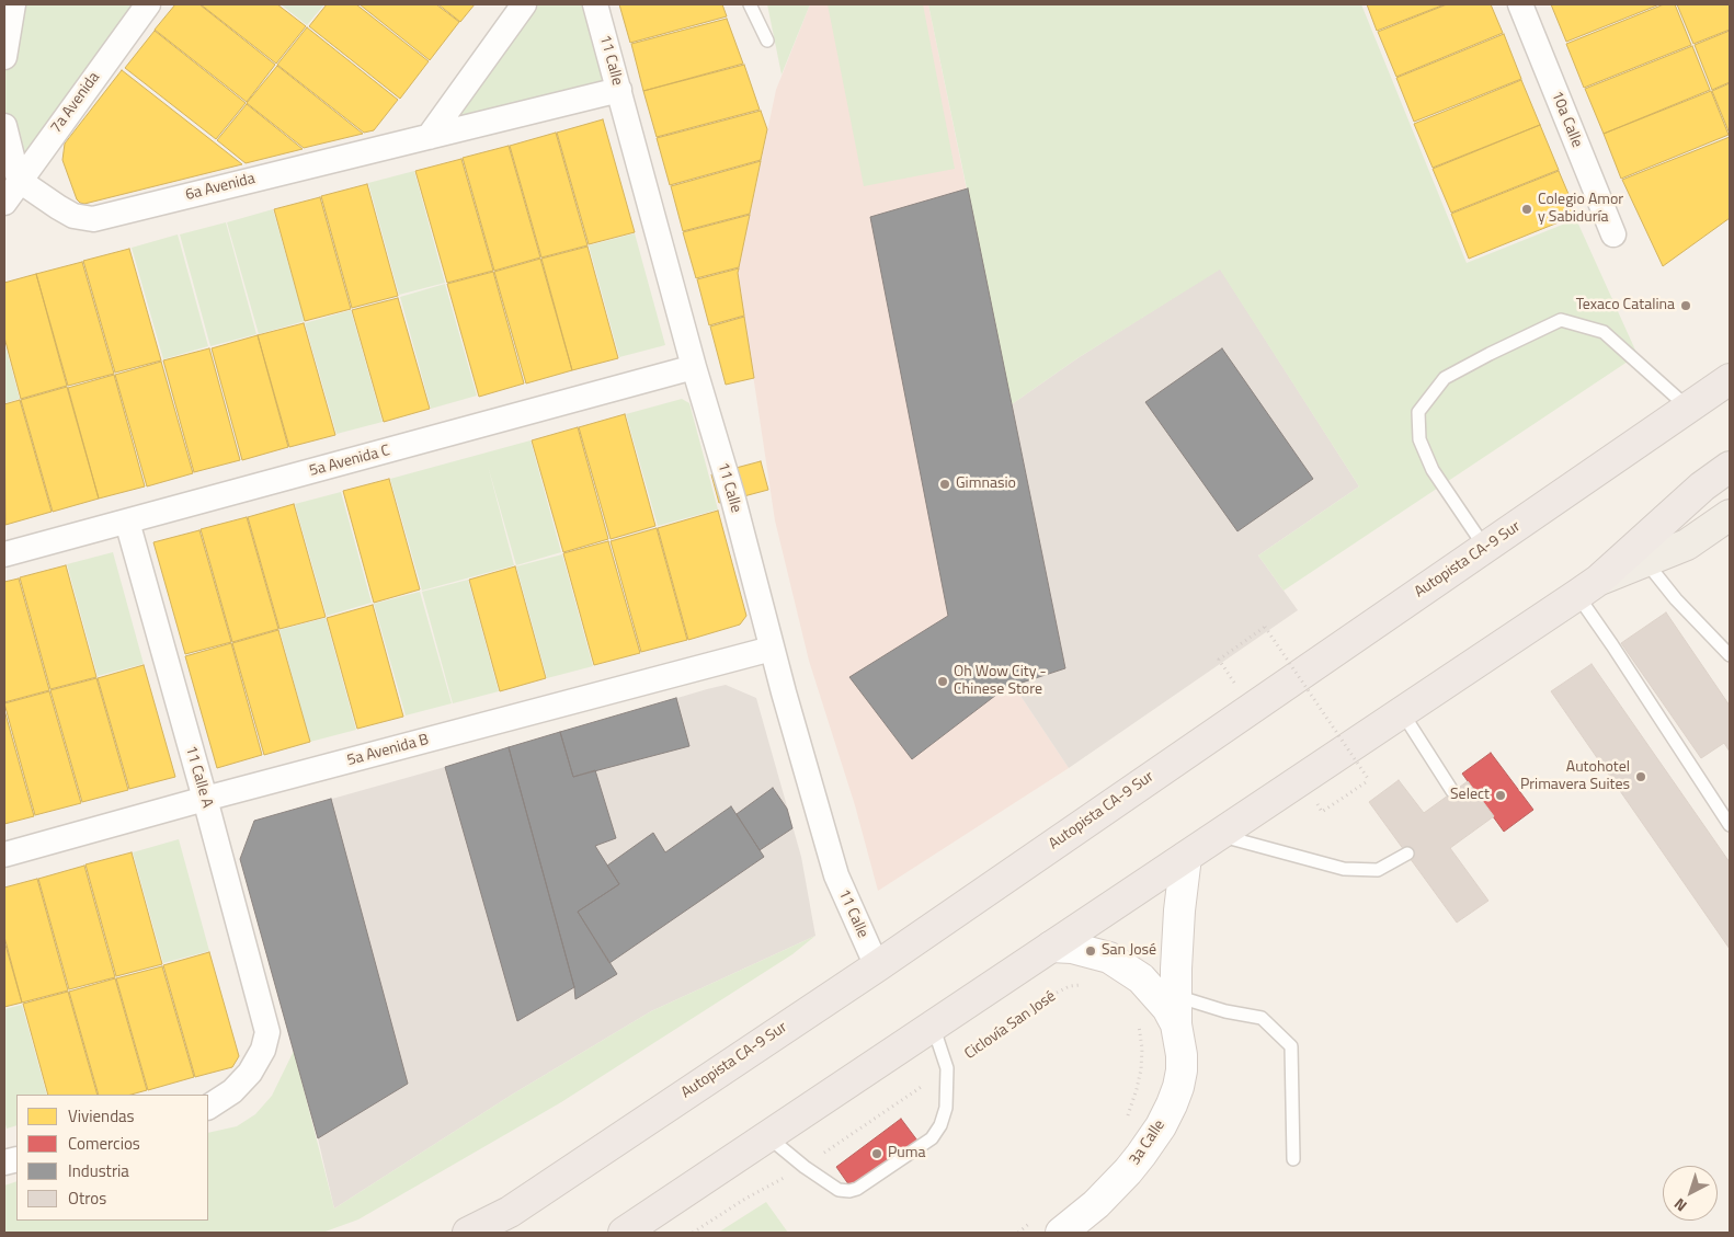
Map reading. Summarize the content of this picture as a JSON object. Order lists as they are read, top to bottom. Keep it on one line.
{"streets":{"highway":["Autopista CA-9 Sur"],"main road":["3a Calle"],"street":["11 Calle","7a Avenida","10a Calle","6a Avenida","5a Avenida C","5a Avenida B","11 Calle A"],"path":["Ciclovía San José"]},"crossings":[["11 Calle","6a Avenida"],["11 Calle","5a Avenida C"],["11 Calle","Autopista CA-9 Sur"],["11 Calle","5a Avenida B"],["7a Avenida","6a Avenida"],["5a Avenida C","11 Calle A"],["5a Avenida B","11 Calle A"]],"places":["Colegio Amor y Sabiduría","Texaco Catalina","Gimnasio","Oh Wow City - Chinese Store","Autohotel Primavera Suites","Select","San José","Puma"],"legend":["Viviendas","Comercios","Industria","Otros"],"north":"bottom left"}
